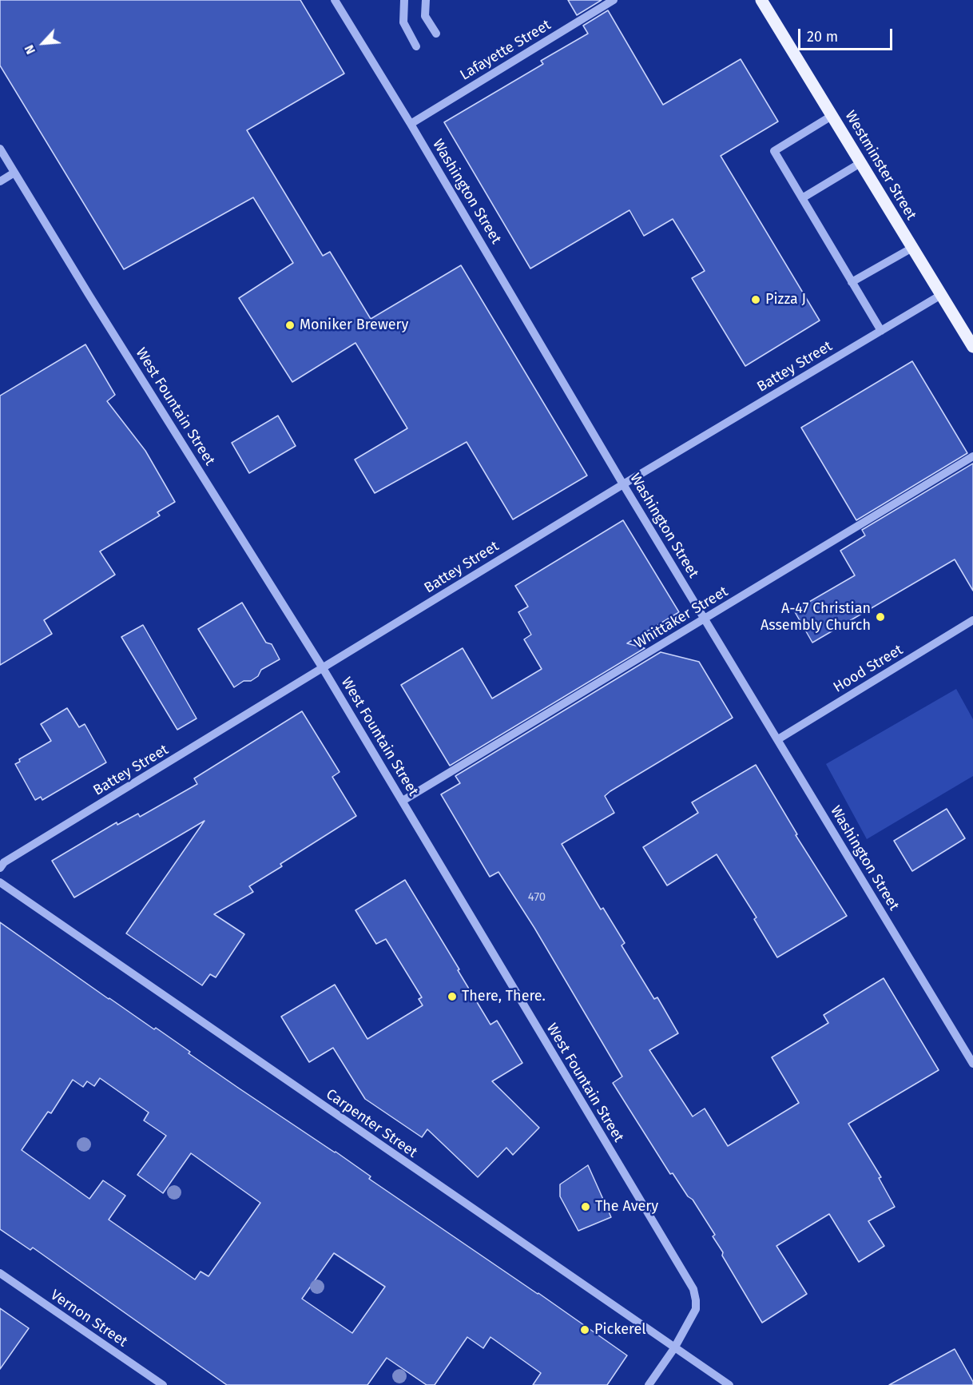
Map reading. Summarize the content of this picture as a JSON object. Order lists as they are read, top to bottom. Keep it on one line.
{"streets":{"main road":["Westminster Street"],"street":["Lafayette Street","Washington Street","Battey Street","West Fountain Street","Whittaker Street","Hood Street","Carpenter Street","Vernon Street"]},"crossings":[["Lafayette Street","Washington Street"],["Westminster Street","Battey Street"],["Washington Street","Battey Street"],["Washington Street","Whittaker Street"],["Washington Street","Hood Street"],["Battey Street","West Fountain Street"],["West Fountain Street","Whittaker Street"],["West Fountain Street","Carpenter Street"]],"places":["Pizza J","Moniker Brewery","A-47 Christian Assembly Church","There, There.","The Avery","Pickerel"],"house_numbers":["470"],"scale_bar":"20 m","north":"bottom left"}
